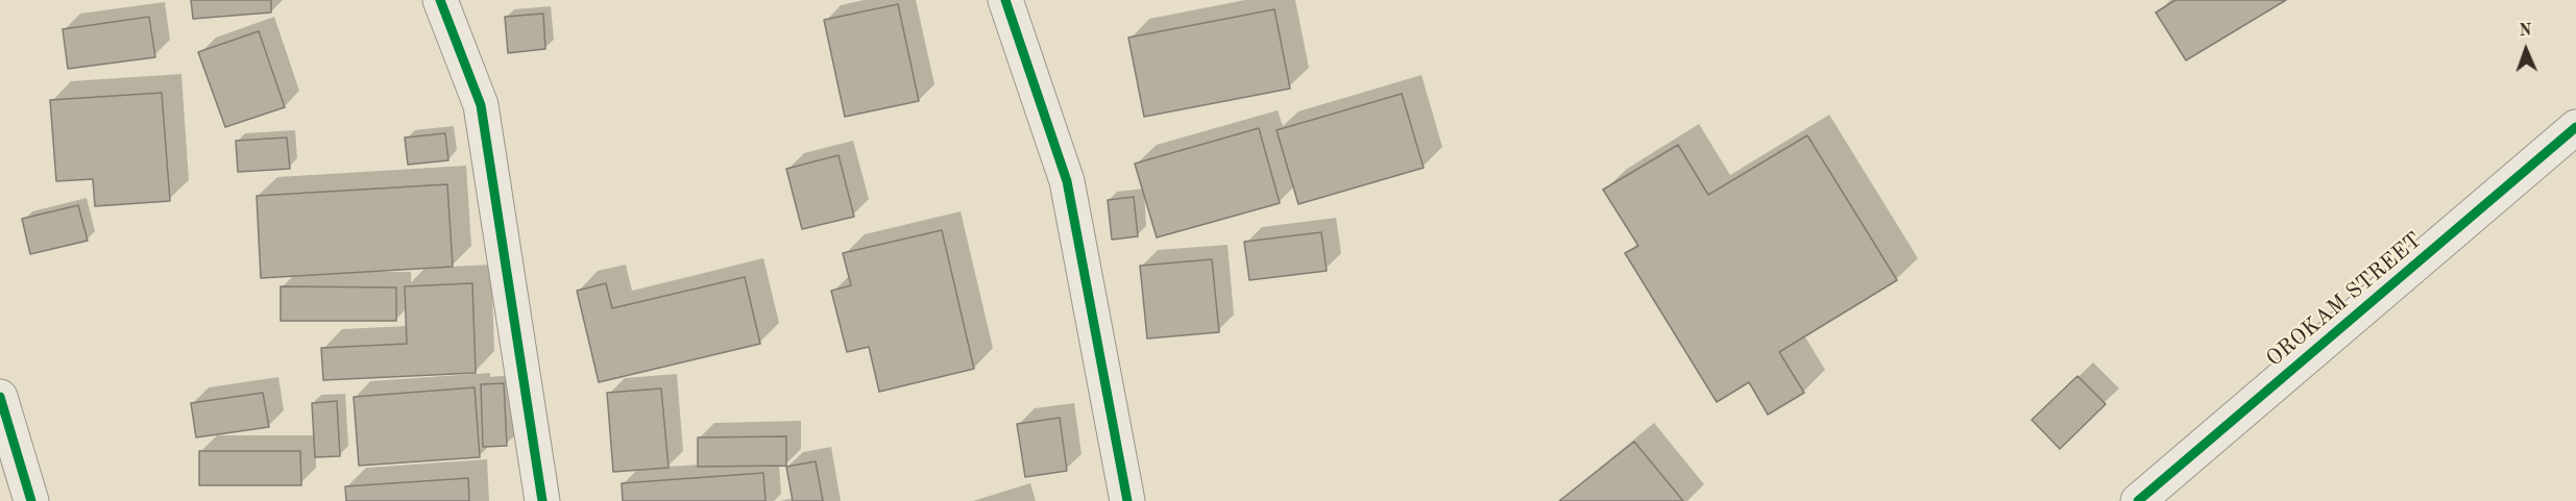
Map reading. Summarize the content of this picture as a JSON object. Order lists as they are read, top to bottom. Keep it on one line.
{"streets":{"street":["OROKAM STREET"]},"north":"top"}
